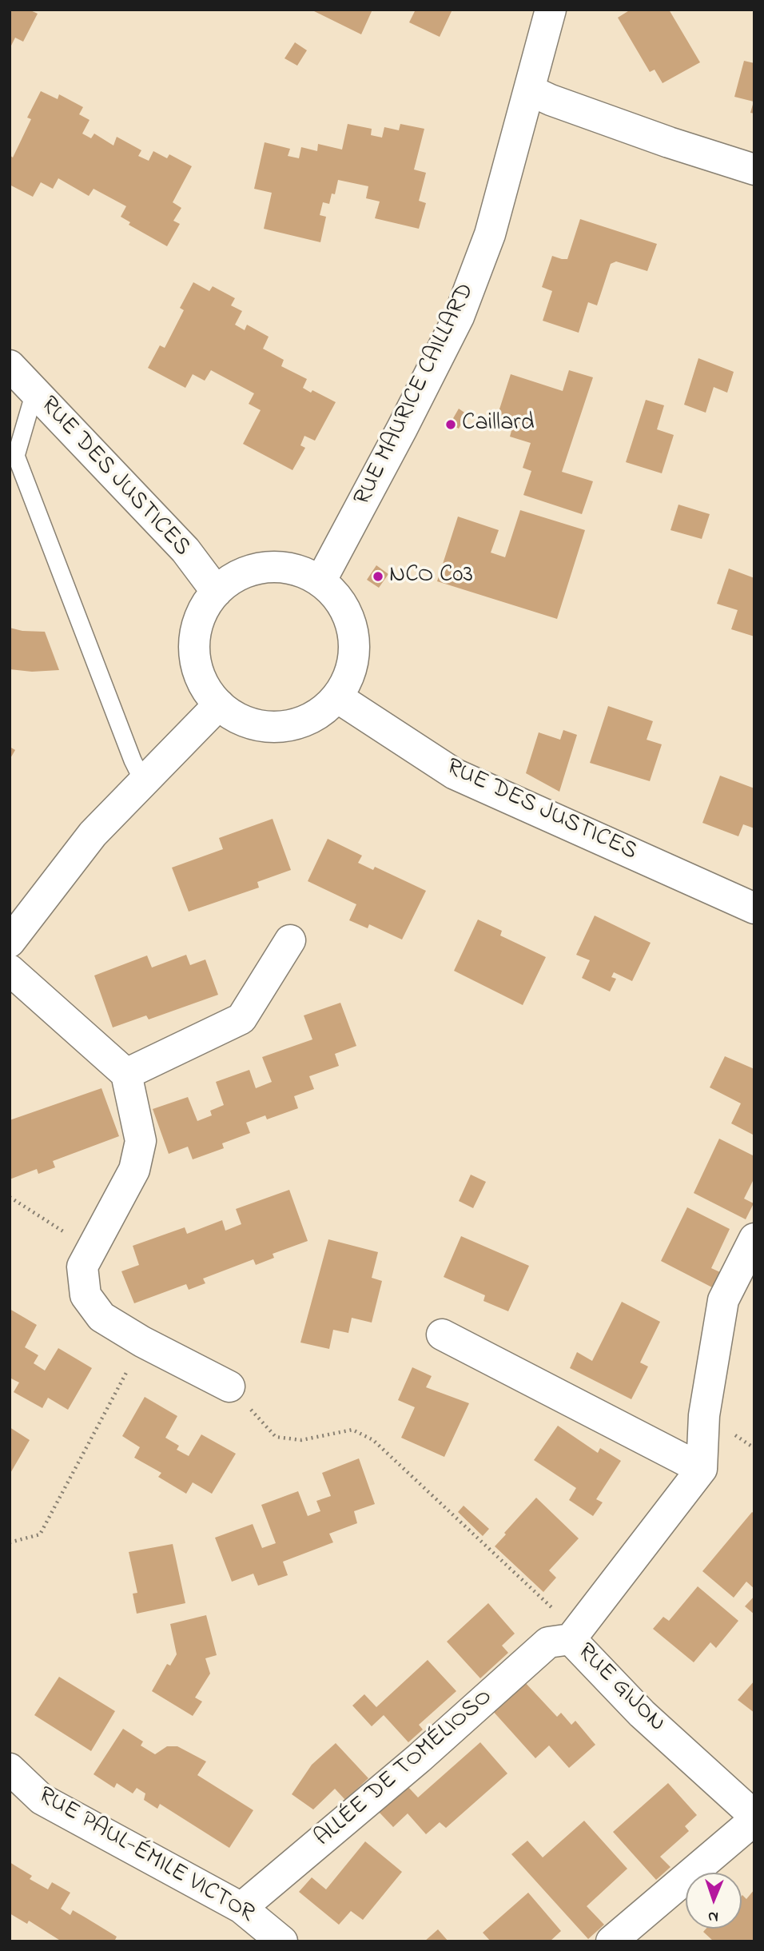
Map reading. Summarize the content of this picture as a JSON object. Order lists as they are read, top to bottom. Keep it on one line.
{"streets":{"street":["RUE MAURICE CAILLARD","RUE DES JUSTICES","RUE GIJON","ALLÉE DE TOMÉLIOSO","RUE PAUL-ÉMILE VICTOR"]},"crossings":[["RUE MAURICE CAILLARD","RUE DES JUSTICES"],["RUE GIJON","ALLÉE DE TOMÉLIOSO"],["ALLÉE DE TOMÉLIOSO","RUE PAUL-ÉMILE VICTOR"]],"places":["Caillard","NCO C03"],"north":"bottom"}
